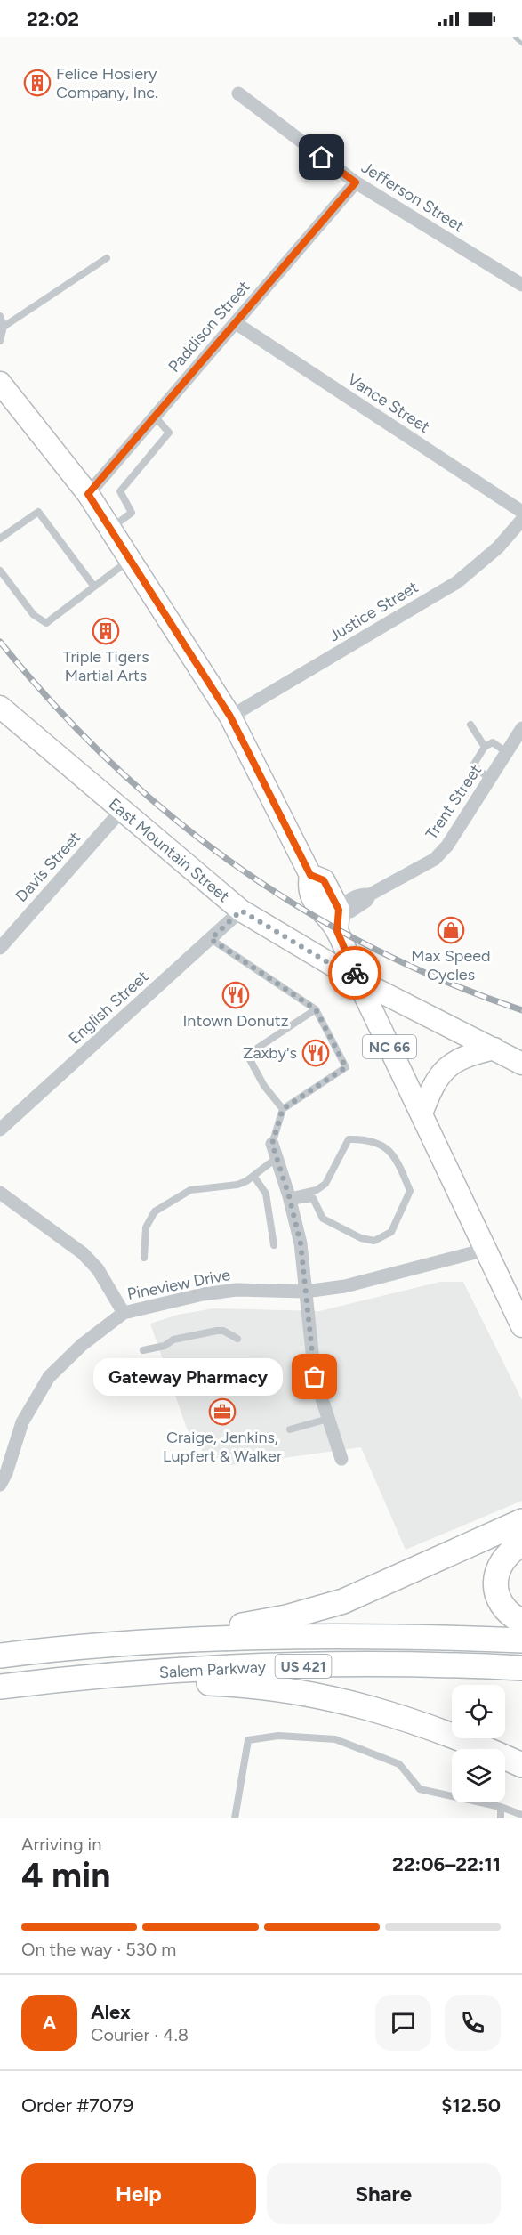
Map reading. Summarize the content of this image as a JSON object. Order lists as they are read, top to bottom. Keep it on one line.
{"streets":{"highway":["US 421","Salem Parkway"],"main road":["East Mountain Street","NC 66"],"street":["Jefferson Street","Paddison Street","Vance Street","Justice Street","Trent Street","Davis Street","English Street","Pineview Drive"]},"crossings":[["Jefferson Street","Paddison Street"],["Paddison Street","Vance Street"],["Paddison Street","NC 66"],["Justice Street","NC 66"],["Trent Street","NC 66"],["East Mountain Street","Davis Street"],["East Mountain Street","English Street"],["East Mountain Street","NC 66"],["NC 66","Pineview Drive"]],"places":{"building":["Felice Hosiery Company, Inc.","Triple Tigers Martial Arts"],"shop":["Max Speed Cycles"],"restaurant":["Intown Donutz","Zaxby's"],"other":["Gateway Pharmacy"],"office":["Craige, Jenkins, Lupfert & Walker"]},"page":{"status":"22:02","bubble":"Gateway Pharmacy","heading":["4 min","Arriving in","22:06–22:11"],"panel":["Alex","Courier · 4.8","Order #7079","$12.50"],"bar":"On the way · 530 m","round":"A","buttons":["Help","Share"]}}
